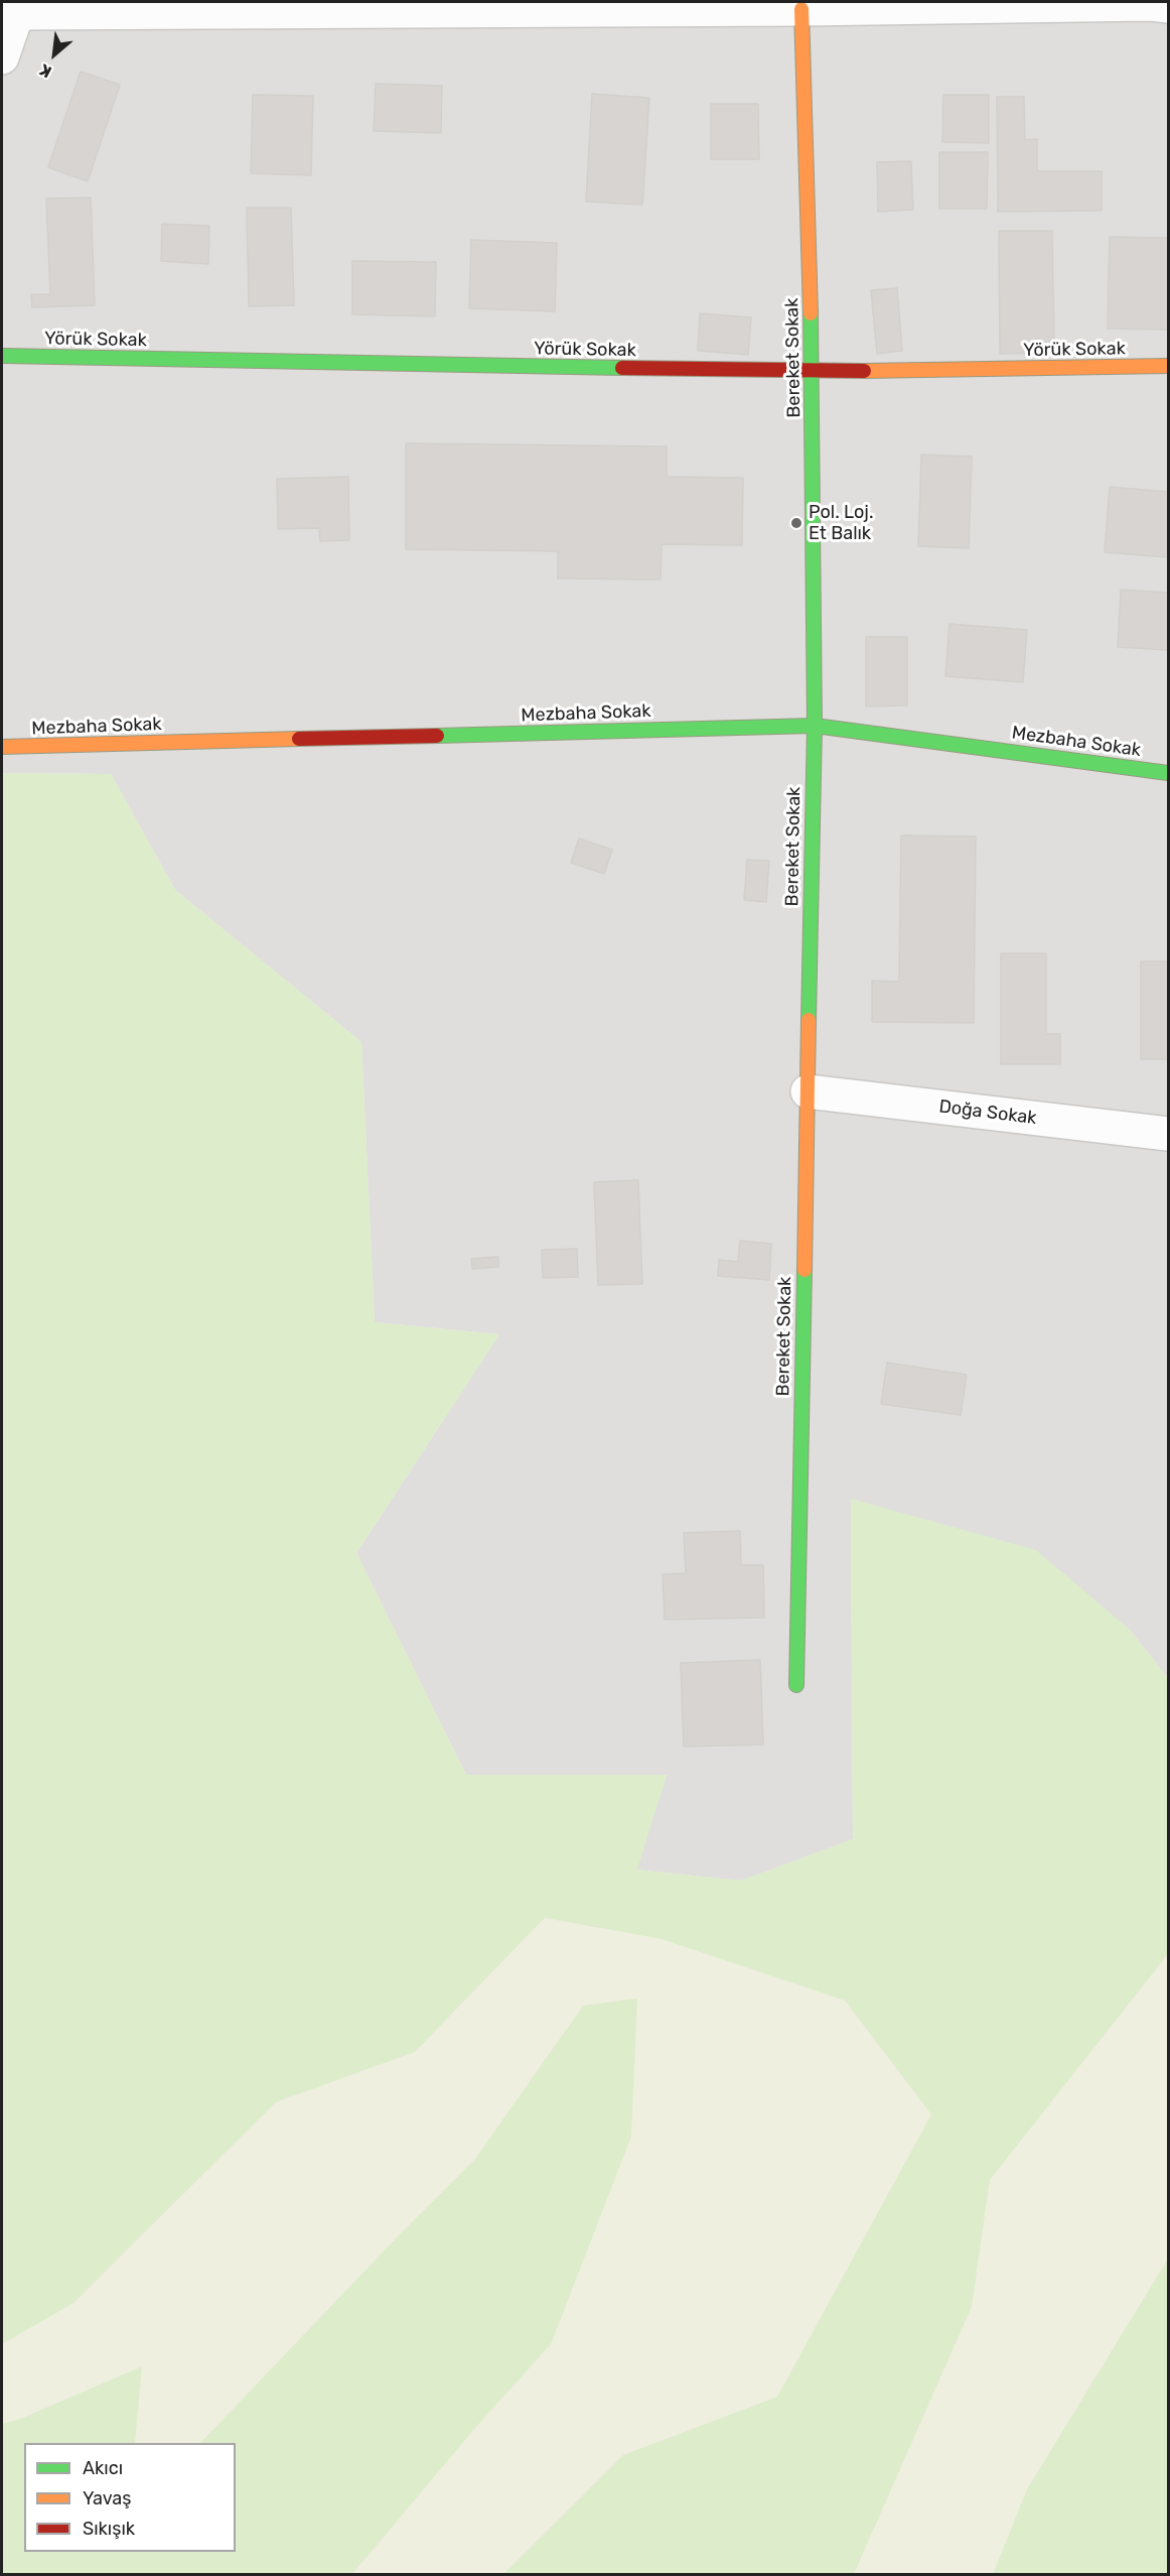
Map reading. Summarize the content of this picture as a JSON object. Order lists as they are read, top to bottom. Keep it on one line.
{"streets":{"street":["Yörük Sokak","Bereket Sokak","Mezbaha Sokak","Doğa Sokak"]},"crossings":[["Yörük Sokak","Bereket Sokak"],["Bereket Sokak","Mezbaha Sokak"],["Bereket Sokak","Doğa Sokak"]],"places":["Pol. Loj. Et Balık"],"legend":["Akıcı","Yavaş","Sıkışık"],"north":"bottom left"}
